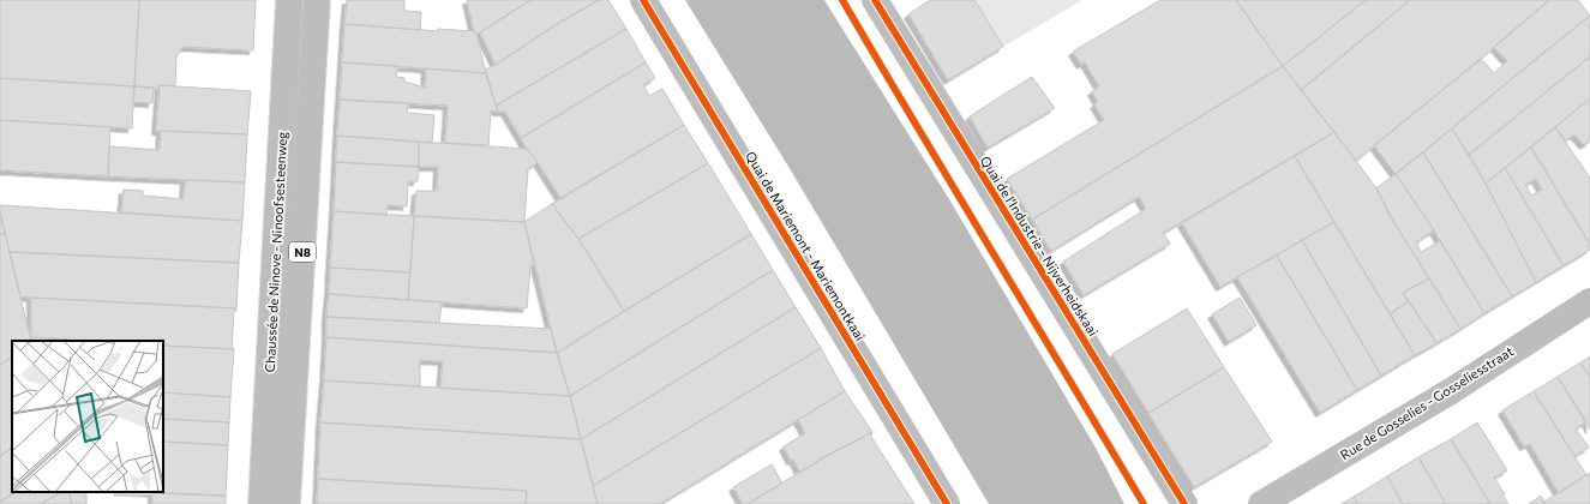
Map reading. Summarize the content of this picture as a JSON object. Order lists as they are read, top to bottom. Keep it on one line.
{"streets":{"street":["Quai de Mariemont - Mariemontkaai","Quai de l'Industrie - Nijverheidskaai","Chaussée de Ninove - Ninoofsesteenweg","N8","Rue de Gosselies - Gosseliesstraat"]}}
